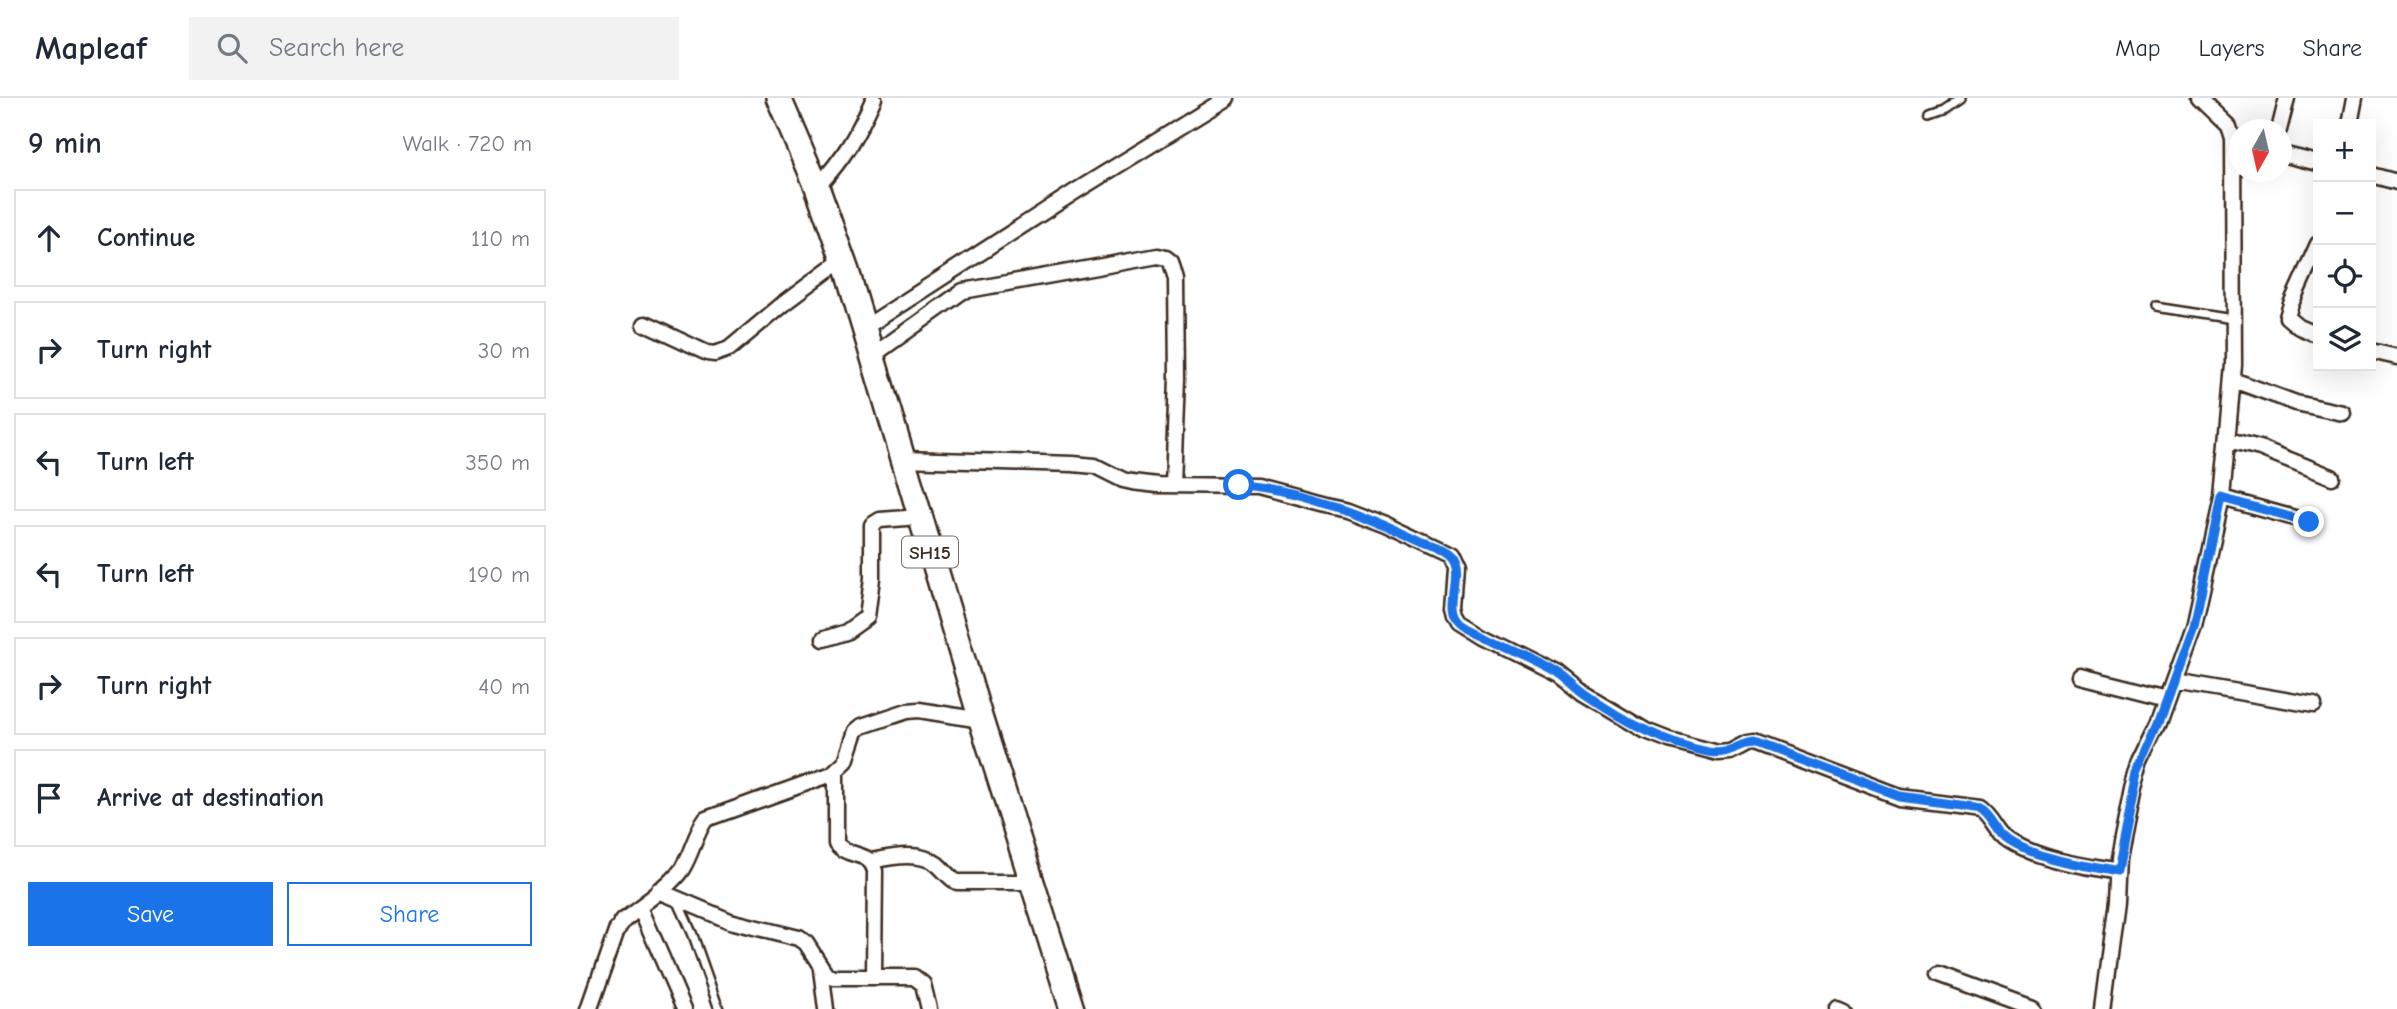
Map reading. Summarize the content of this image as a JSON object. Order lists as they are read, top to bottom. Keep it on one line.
{"streets":{"main road":["SH15"]},"north":"bottom","page":{"header":"Mapleaf","search":"Search here","nav":["Map","Layers","Share"],"heading":["9 min","Walk · 720 m"],"map_buttons":["+","−"],"list":[["Continue","110 m"],["Turn right","30 m"],["Turn left","350 m"],["Turn left","190 m"],["Turn right","40 m"],"Arrive at destination"],"buttons":["Save","Share"]}}
